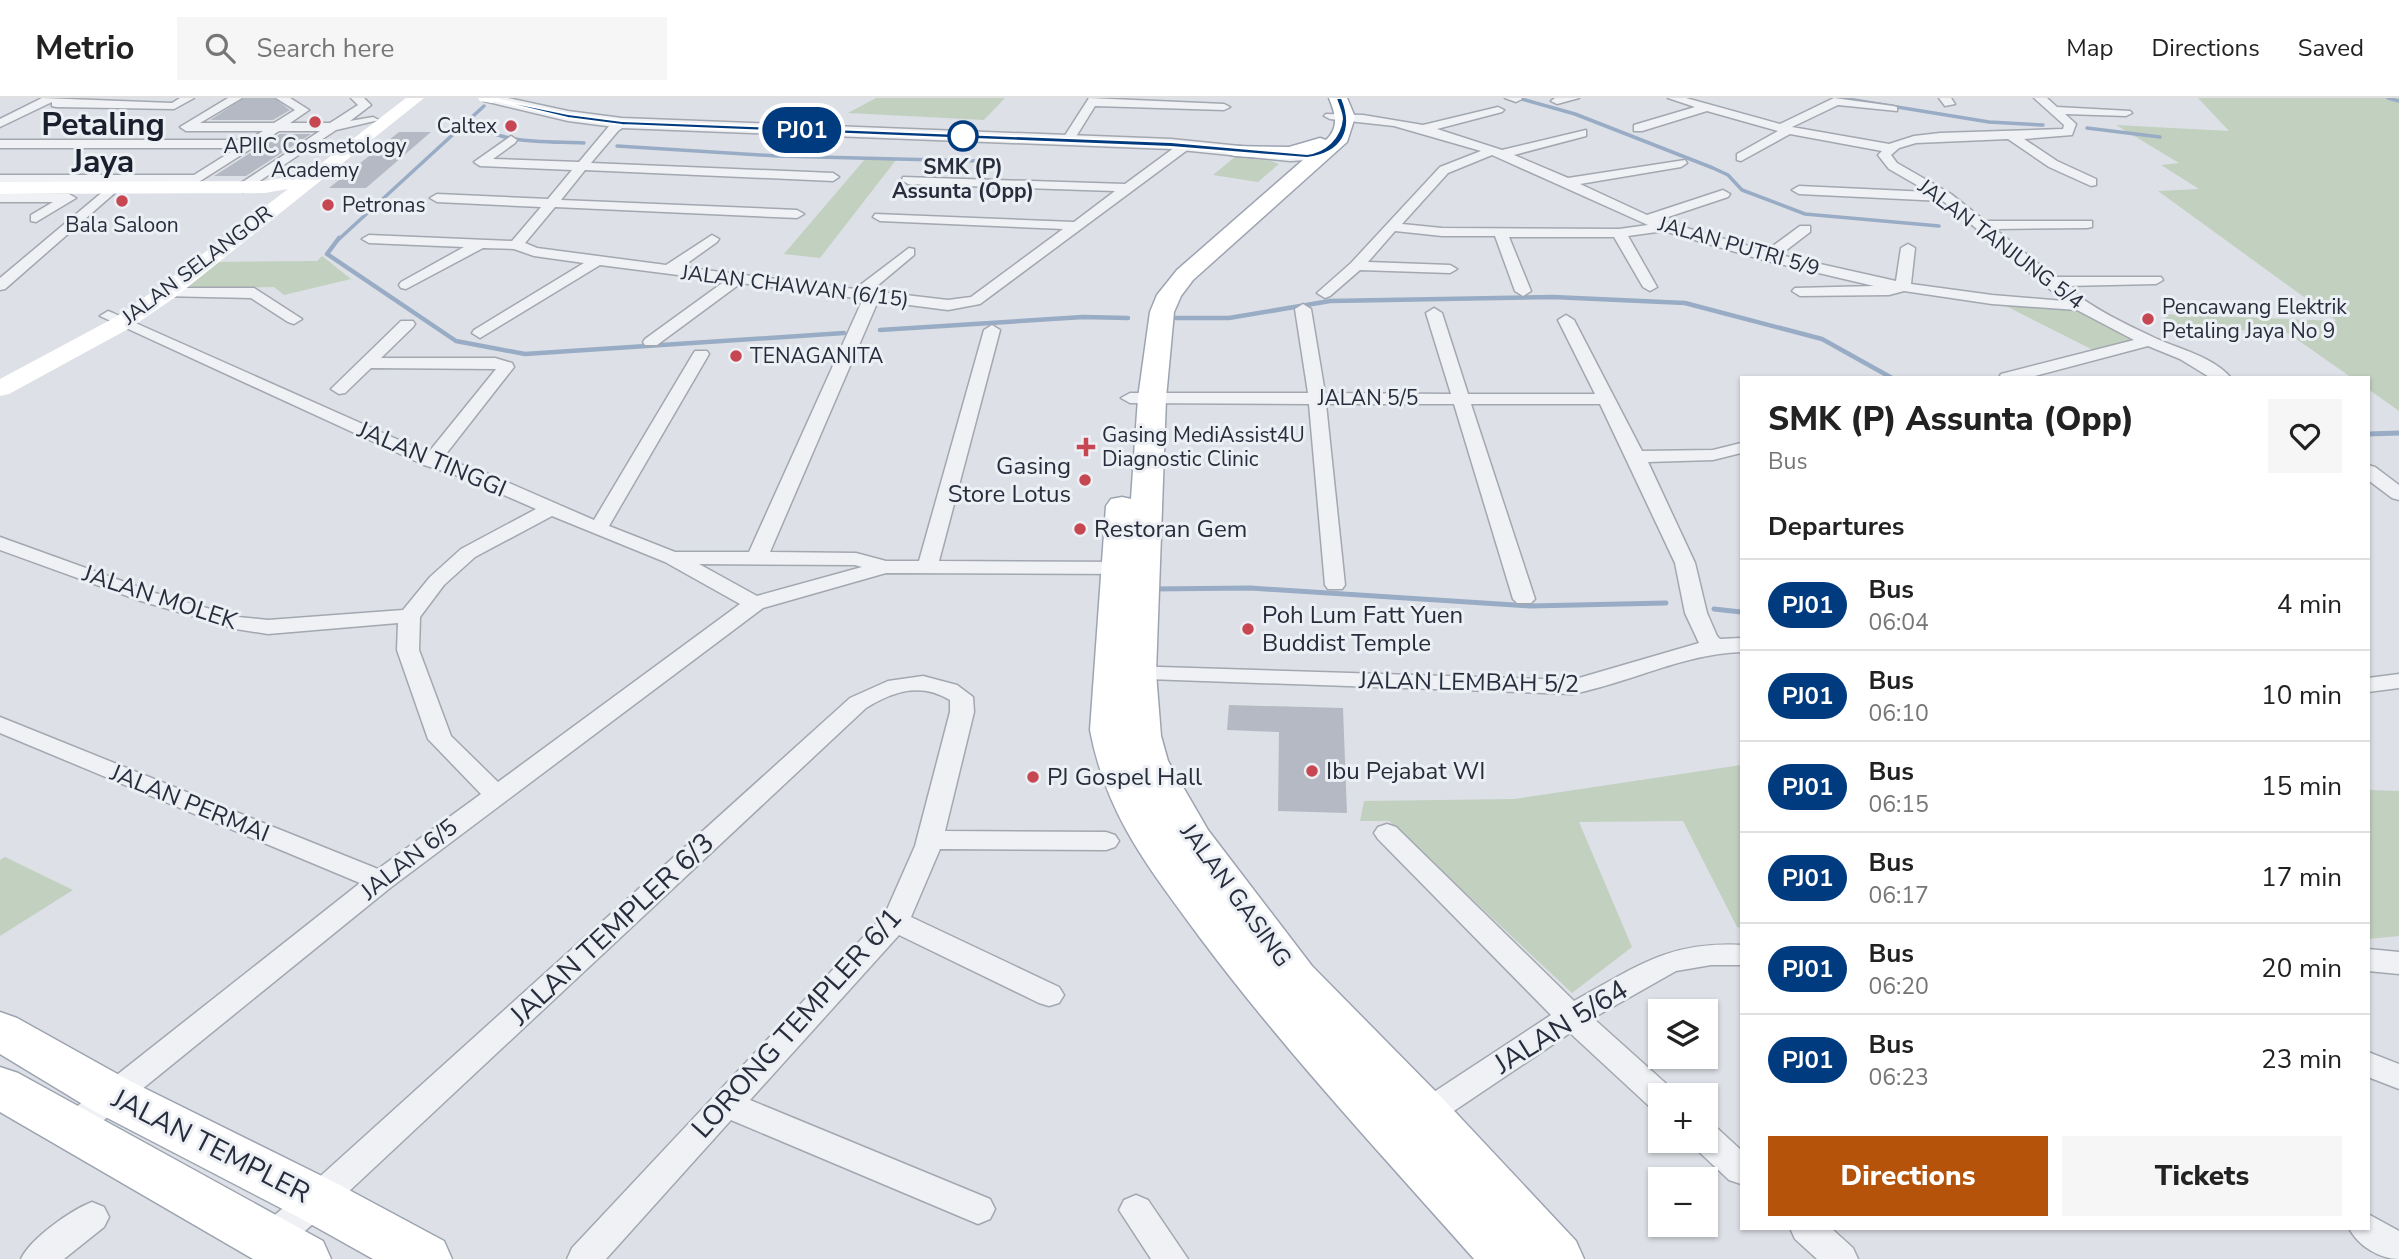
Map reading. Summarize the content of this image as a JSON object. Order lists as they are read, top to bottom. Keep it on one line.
{"streets":{"main road":["JALAN SELANGOR","JALAN GASING","JALAN TEMPLER"],"street":["JALAN TANJUNG 5/4","JALAN PUTRI 5/9","JALAN CHAWAN (6/15)","JALAN 5/5","JALAN TINGGI","JALAN MOLEK","JALAN LEMBAH 5/2","JALAN PERMAI","JALAN 6/5","JALAN TEMPLER 6/3","LORONG TEMPLER 6/1","JALAN 5/64"]},"crossings":[["JALAN TANJUNG 5/4","JALAN PUTRI 5/9"],["JALAN PUTRI 5/9","JALAN GASING"],["JALAN SELANGOR","JALAN TINGGI"],["JALAN 5/5","JALAN GASING"],["JALAN TINGGI","JALAN 6/5"],["JALAN LEMBAH 5/2","JALAN GASING"],["JALAN PERMAI","JALAN 6/5"],["JALAN 6/5","JALAN TEMPLER"],["JALAN GASING","JALAN 5/64"],["JALAN TEMPLER 6/3","LORONG TEMPLER 6/1"],["JALAN TEMPLER 6/3","JALAN TEMPLER"]],"districts":["Petaling Jaya"],"places":{"other":["APIIC Cosmetology Academy","Caltex","SMK (P) Assunta (Opp)","Bala Saloon","Petronas","Pencawang Elektrik Petaling Jaya No 9","TENAGANITA","Gasing Store Lotus","Restoran Gem","Poh Lum Fatt Yuen Buddist Temple","Ibu Pejabat WI","PJ Gospel Hall"],"health":["Gasing MediAssist4U Diagnostic Clinic"]},"lines":["bus line PJ01"],"page":{"header":"Metrio","search":"Search here","nav":["Map","Directions","Saved"],"on_map":"PJ01","heading":[["SMK (P) Assunta (Opp)","Bus"],"Departures"],"list":[{"mark":"PJ01","name":"Bus","note":"06:04","value":"4 min"},{"mark":"PJ01","name":"Bus","note":"06:10","value":"10 min"},{"mark":"PJ01","name":"Bus","note":"06:15","value":"15 min"},{"mark":"PJ01","name":"Bus","note":"06:17","value":"17 min"},{"mark":"PJ01","name":"Bus","note":"06:20","value":"20 min"},{"mark":"PJ01","name":"Bus","note":"06:23","value":"23 min"}],"map_buttons":["+","−"],"buttons":["Directions","Tickets"]}}
